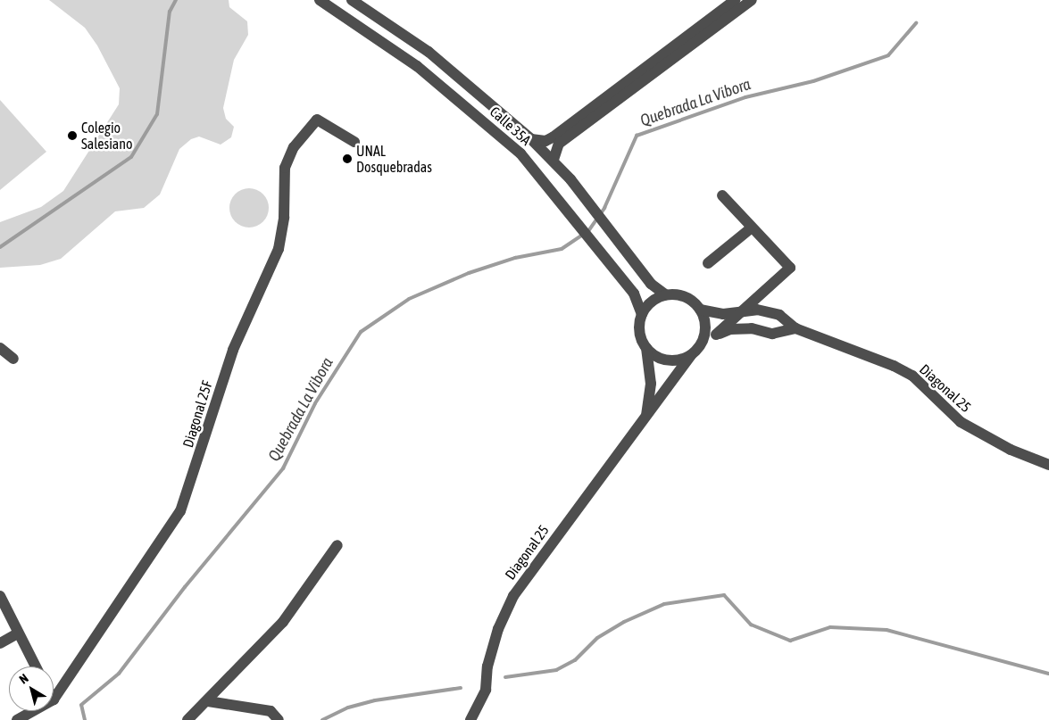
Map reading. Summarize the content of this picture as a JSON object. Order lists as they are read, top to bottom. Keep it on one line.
{"streets":{"street":["Calle 35A","Diagonal 25","Diagonal 25F"]},"crossings":[["Calle 35A","Diagonal 25"]],"water":["Quebrada La Vibora"],"places":["Colegio Salesiano","UNAL Dosquebradas"],"north":"top left"}
